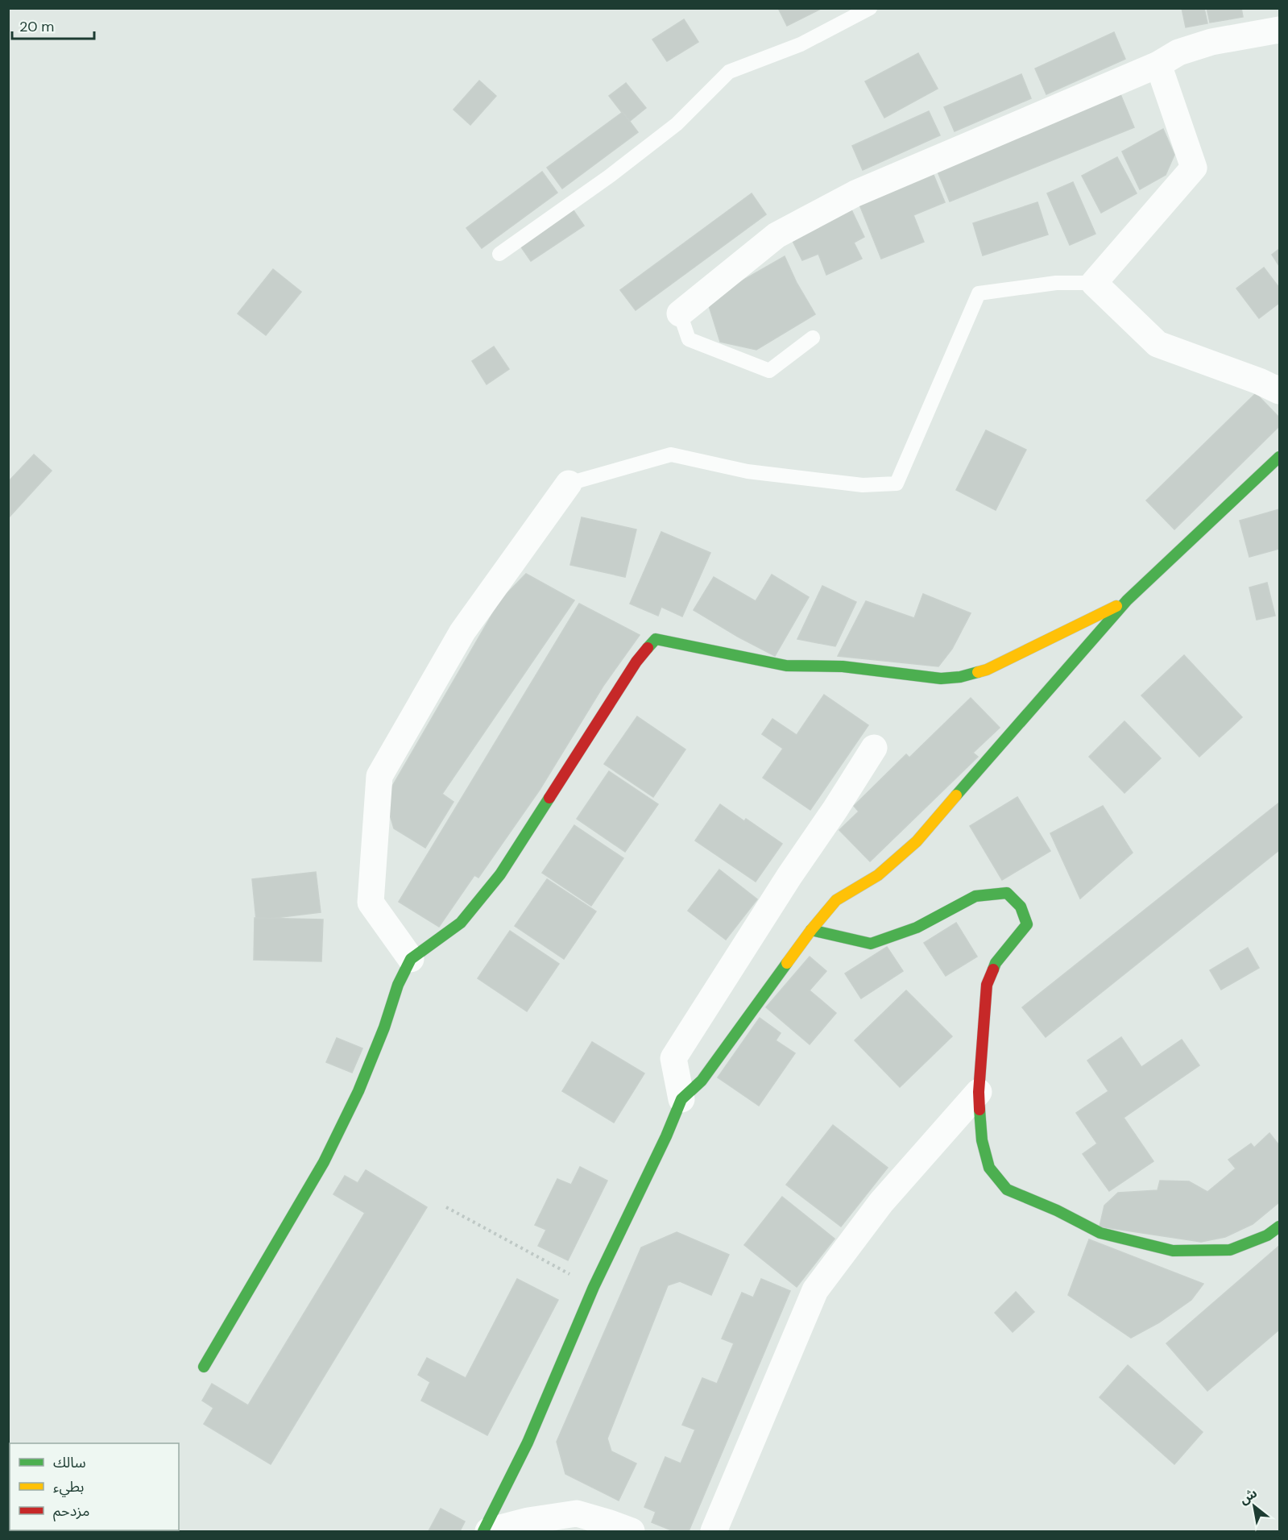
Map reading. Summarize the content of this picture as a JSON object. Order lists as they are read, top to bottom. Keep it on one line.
{"legend":["سالك","بطيء","مزدحم"],"scale_bar":"20 m","north":"top left"}
